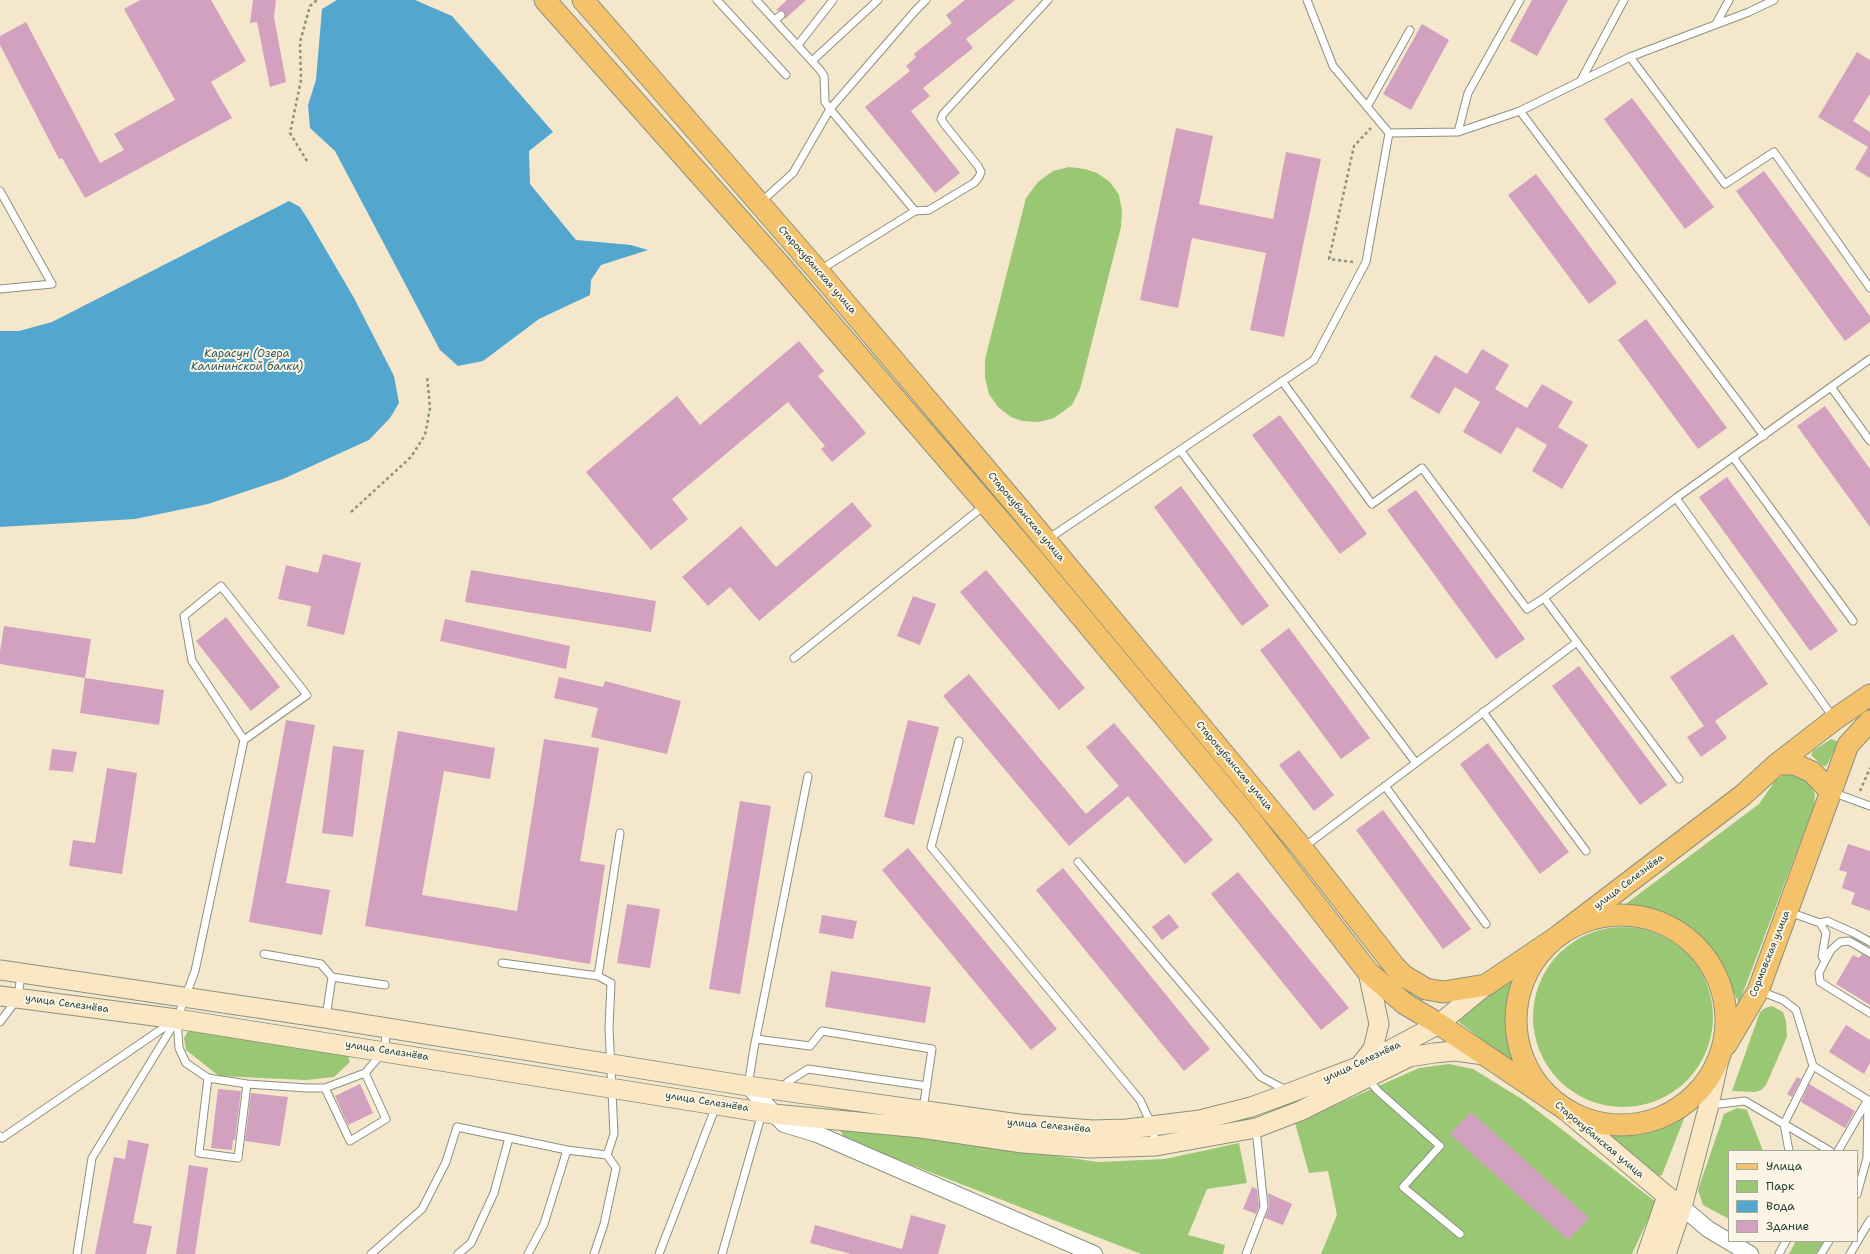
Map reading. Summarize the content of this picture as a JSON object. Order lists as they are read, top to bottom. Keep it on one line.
{"streets":{"main road":["Старокубанская улица","улица Селезнёва","Сормовская улица"]},"crossings":[["Старокубанская улица","улица Селезнёва"],["Старокубанская улица","Сормовская улица"]],"water":["Карасун (Озера Калининской балки)"],"legend":["Улица","Парк","Вода","Здание"]}
